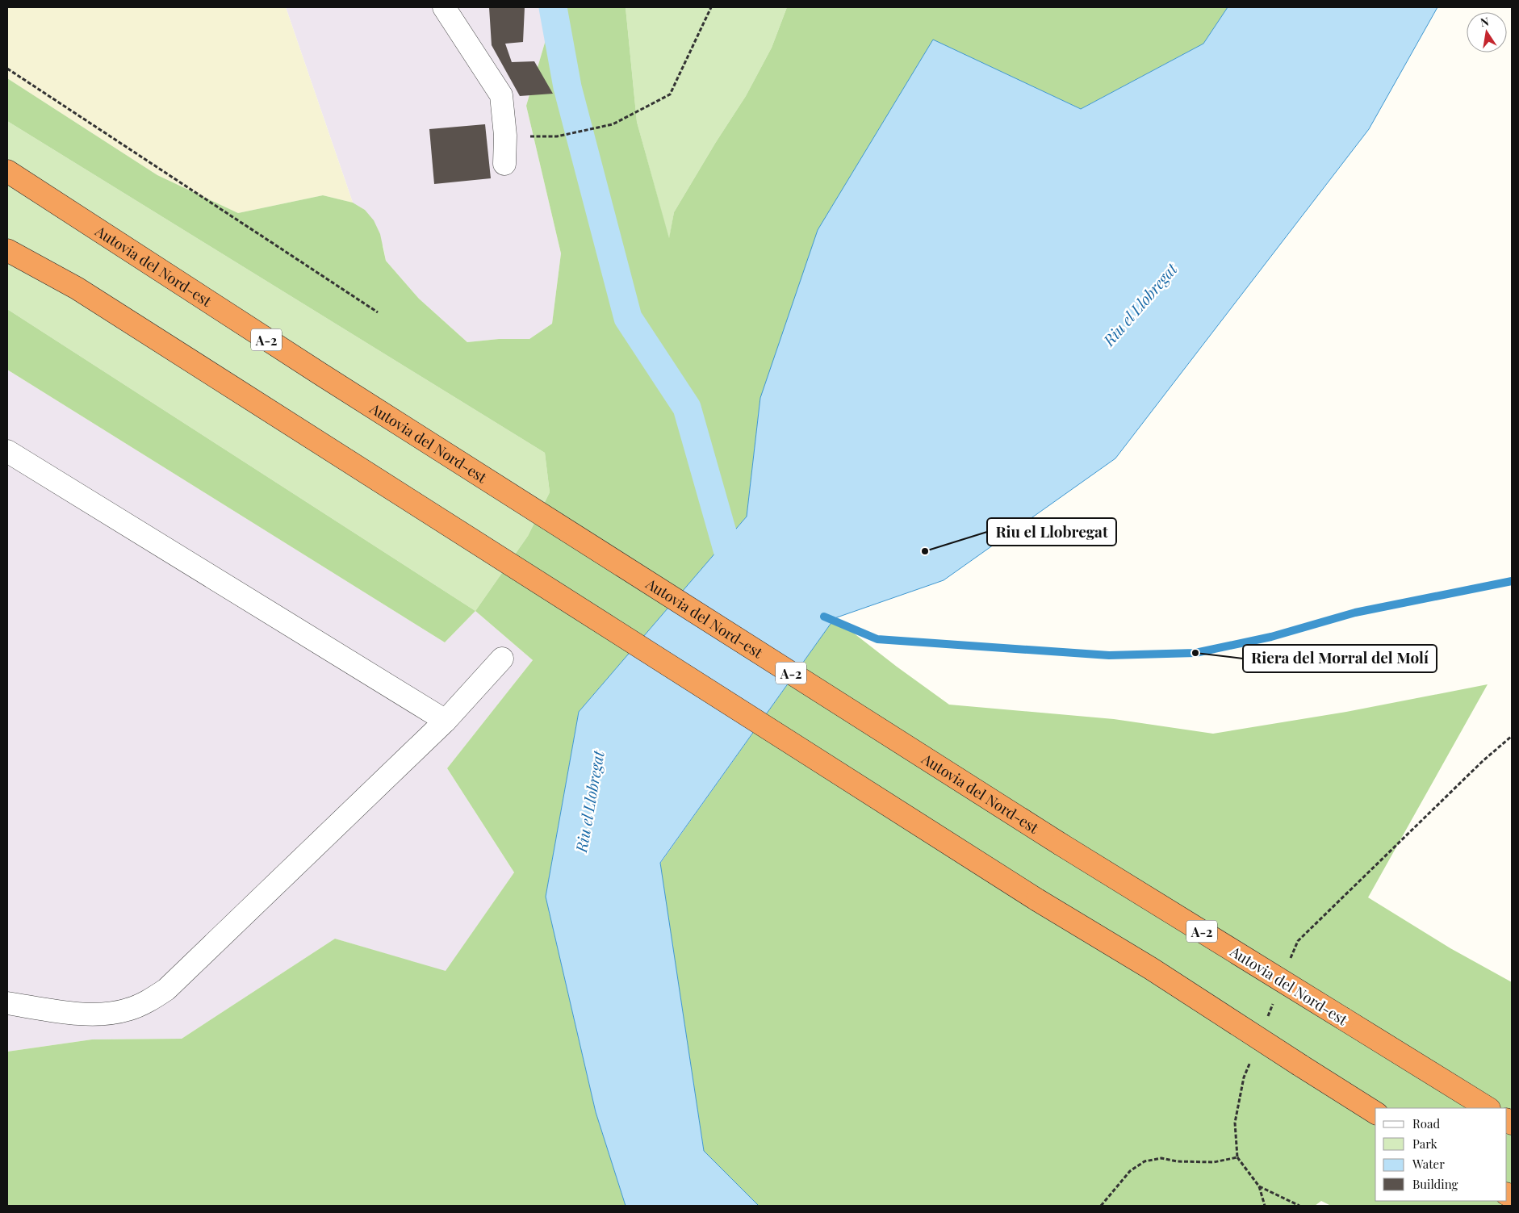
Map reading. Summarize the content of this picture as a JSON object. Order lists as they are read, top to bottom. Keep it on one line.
{"streets":{"highway":["Autovia del Nord-est","A-2"]},"water":["Riu el Llobregat"],"places":["Riu el Llobregat","Riera del Morral del Molí"],"legend":["Road","Park","Water","Building"],"north":"top"}
